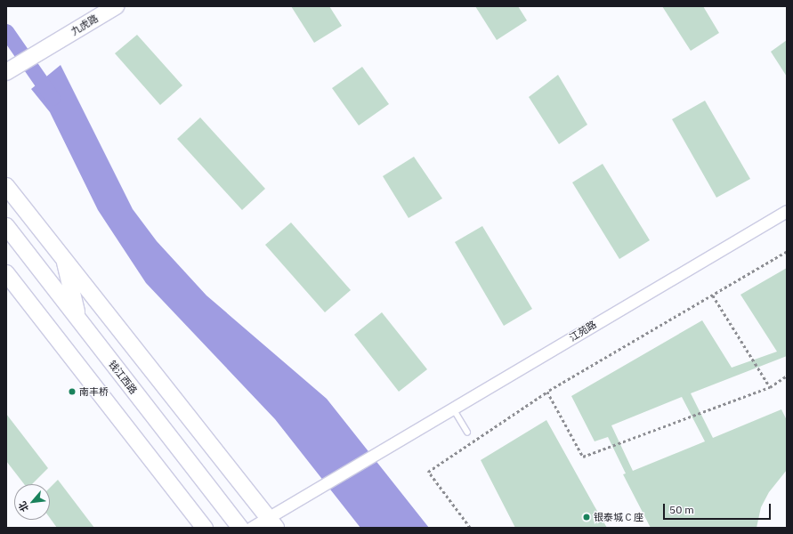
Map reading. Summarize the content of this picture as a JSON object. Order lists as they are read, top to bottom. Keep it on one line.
{"streets":{"main road":["九虎路","钱江西路"],"street":["江苑路"]},"places":["南丰桥","银泰城 C 座"],"scale_bar":"50 m","north":"bottom left"}
